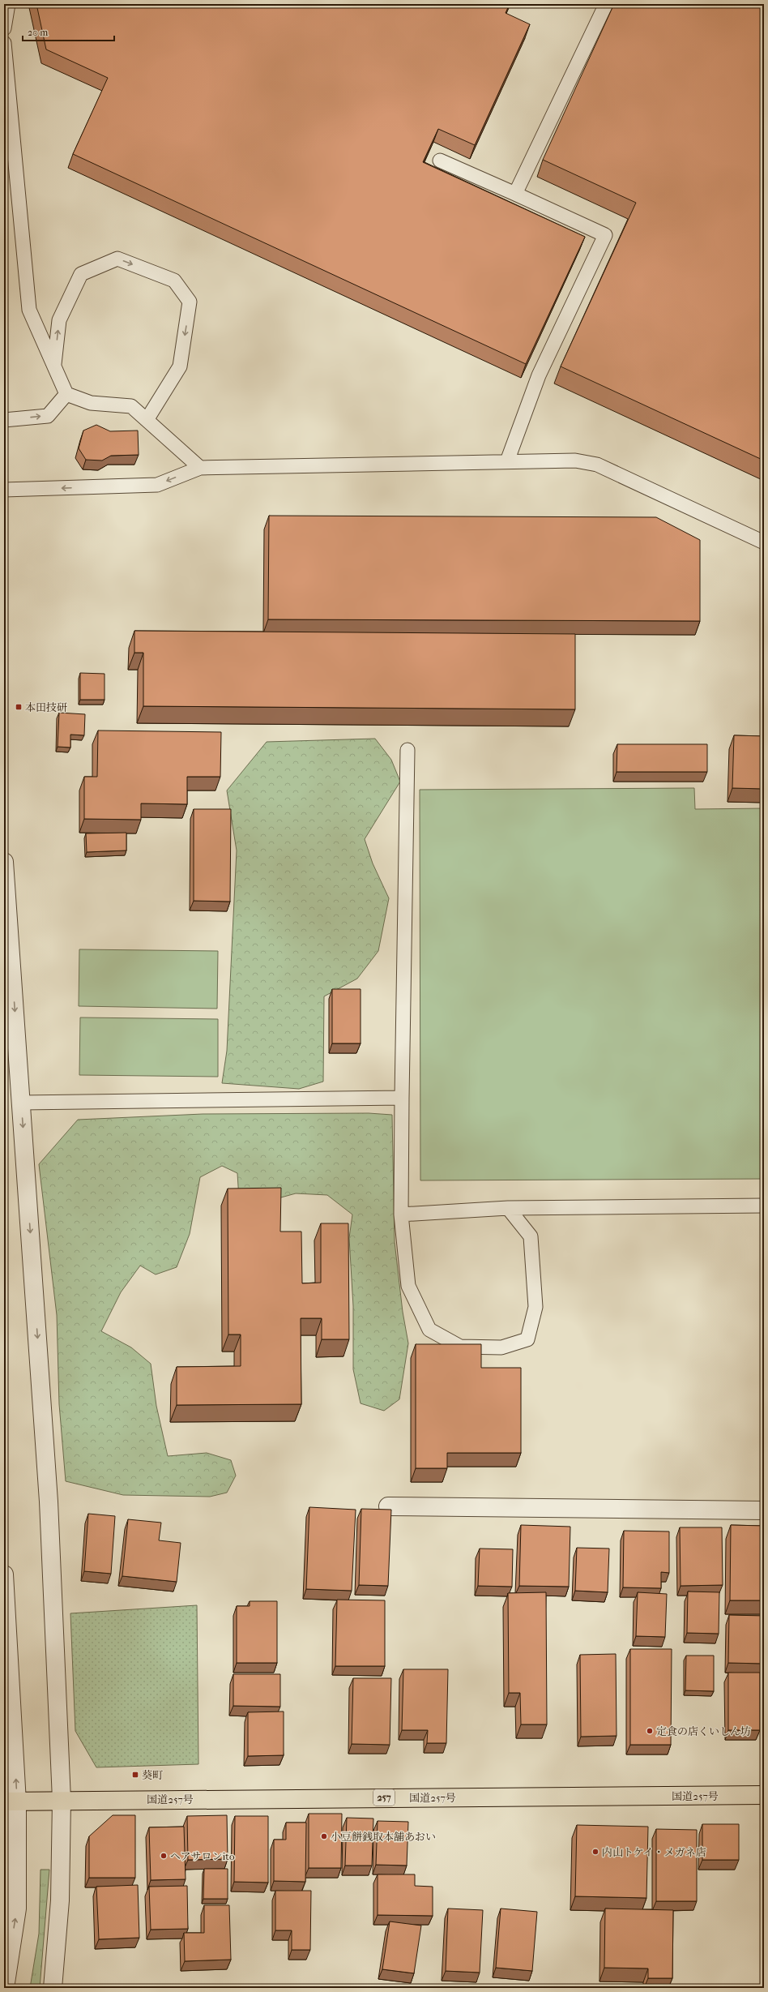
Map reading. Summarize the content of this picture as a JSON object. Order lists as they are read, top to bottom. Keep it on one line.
{"streets":{"highway":["国道257号","257"]},"places":{"transit":["本田技研","葵町"],"other":["定食の店くいしん坊","小豆餅銭取本舗あおい","内山トケイ・メガネ店","ヘアサロンito"]},"scale_bar":"20 m"}
